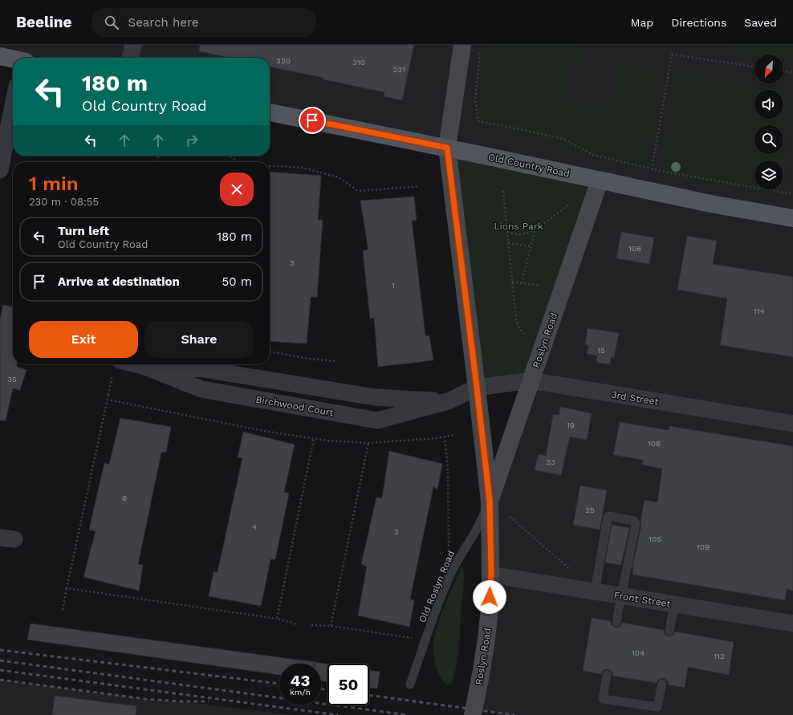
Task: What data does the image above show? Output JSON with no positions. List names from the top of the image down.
{
  "streets": {
    "main road": ["Old Country Road", "Roslyn Road"],
    "street": ["3rd Street", "Birchwood Court", "Front Street"],
    "lane": ["Old Roslyn Road"]
  },
  "crossings": [
    ["Old Country Road", "Roslyn Road"],
    ["Roslyn Road", "3rd Street"],
    ["Roslyn Road", "Birchwood Court"],
    ["Roslyn Road", "Old Roslyn Road"],
    ["Roslyn Road", "Front Street"],
    ["3rd Street", "Birchwood Court"]
  ],
  "parks": ["Lions Park"],
  "house_numbers": [
    "320",
    "310",
    "231",
    "106",
    "3",
    "1",
    "114",
    "15",
    "35",
    "19",
    "106",
    "23",
    "6",
    "25",
    "4",
    "2",
    "105",
    "109",
    "104",
    "112"
  ],
  "north": "bottom left",
  "page": {
    "header": "Beeline",
    "search": "Search here",
    "nav": ["Map", "Directions", "Saved"],
    "turn": ["180 m", "Old Country Road"],
    "heading": ["1 min", "230 m · 08:55"],
    "list": [
      {
        "name": "Turn left",
        "note": "Old Country Road",
        "value": "180 m"
      },
      {
        "name": "Arrive at destination",
        "value": "50 m"
      }
    ],
    "buttons": ["Exit", "Share"],
    "speed": "43 km/h",
    "limit": "50"
  }
}
